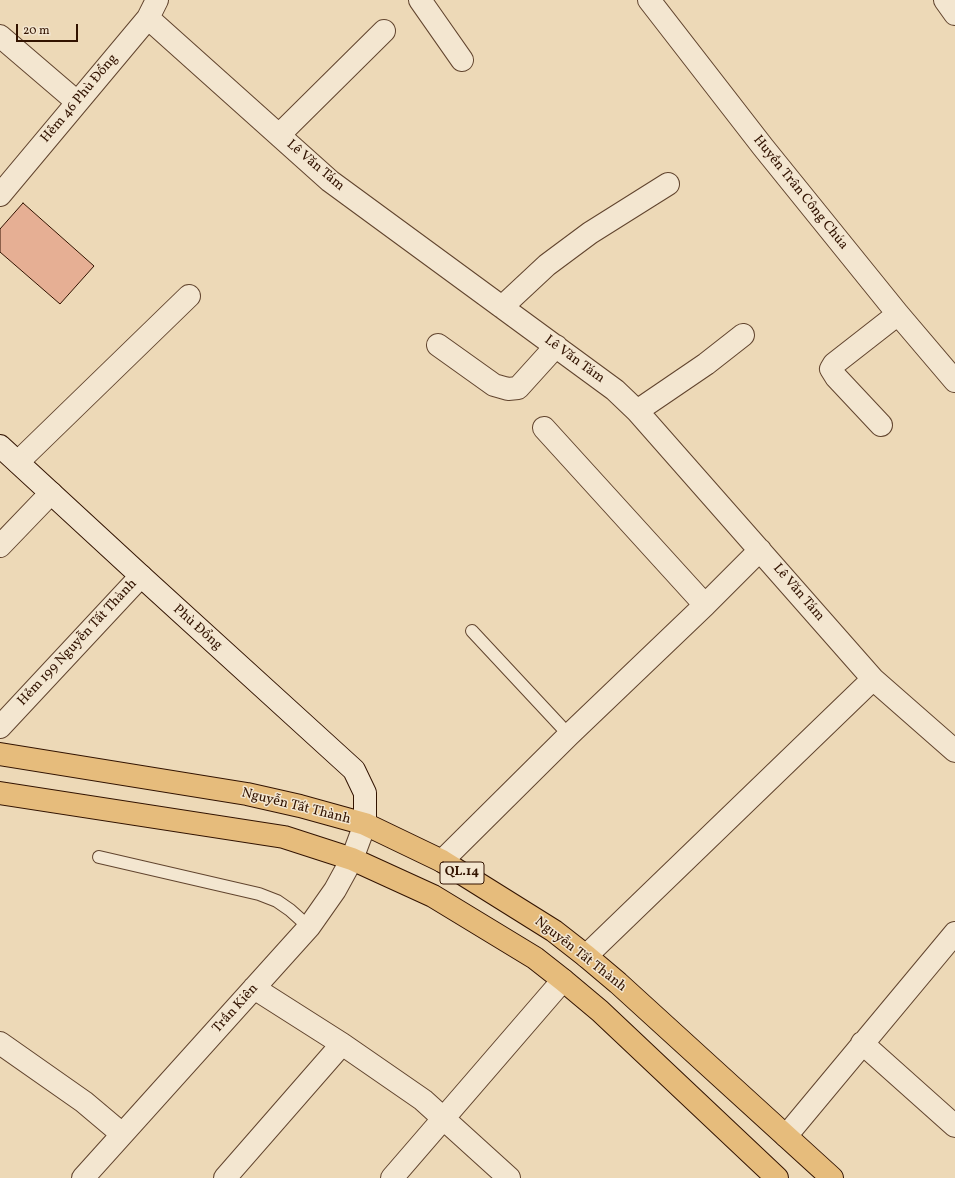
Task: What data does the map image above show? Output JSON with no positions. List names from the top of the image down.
{
  "streets": {
    "main road": ["Nguyễn Tất Thành", "QL.14"],
    "street": [
      "Hẻm 46 Phù Đổng",
      "Lê Văn Tám",
      "Huyền Trân Công Chúa",
      "Phù Đổng",
      "Hẻm 199 Nguyễn Tất Thành",
      "Trần Kiên"
    ]
  },
  "crossings": [
    ["Hẻm 46 Phù Đổng", "Lê Văn Tám"],
    ["Phù Đổng", "Hẻm 199 Nguyễn Tất Thành"],
    ["Phù Đổng", "Nguyễn Tất Thành"],
    ["Phù Đổng", "Trần Kiên"],
    ["Nguyễn Tất Thành", "Trần Kiên"],
    ["QL.14", "Trần Kiên"]
  ],
  "scale_bar": "20 m"
}
